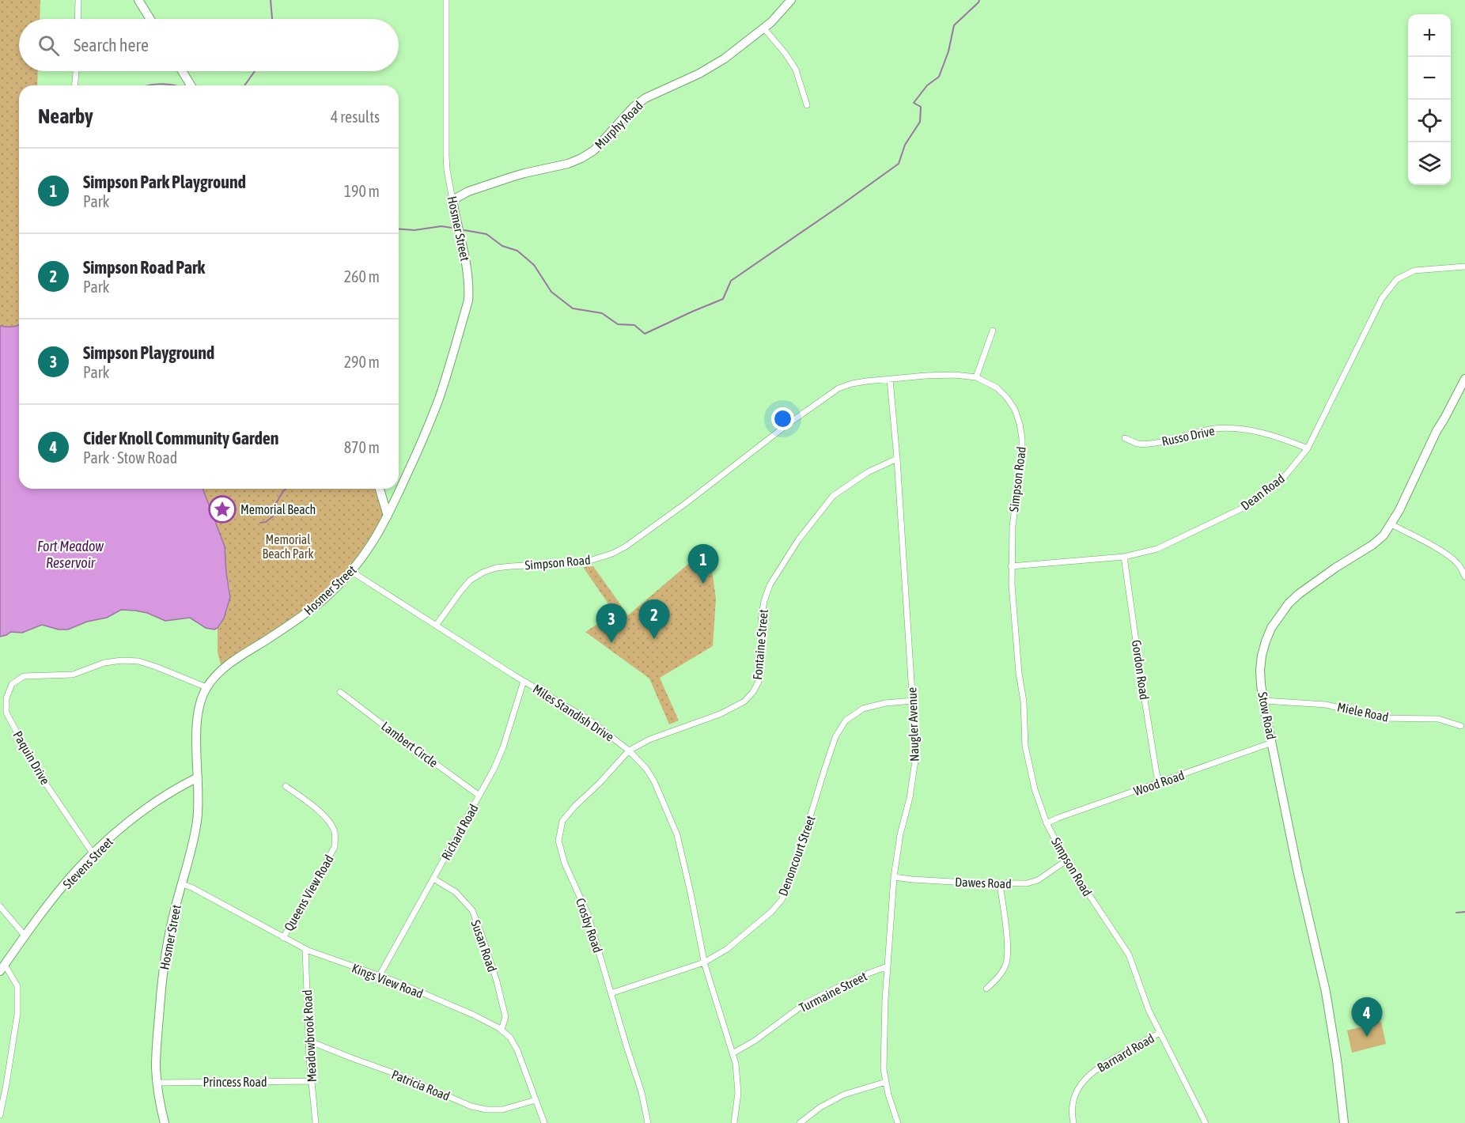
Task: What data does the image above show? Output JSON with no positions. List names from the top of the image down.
{
  "streets": {
    "street": [
      "Murphy Road",
      "Hosmer Street",
      "Russo Drive",
      "Simpson Road",
      "Dean Road",
      "Fontaine Street",
      "Gordon Road",
      "Miele Road",
      "Miles Standish Drive",
      "Stow Road",
      "Naugler Avenue",
      "Lambert Circle",
      "Paquin Drive",
      "Wood Road",
      "Richard Road",
      "Denoncourt Street",
      "Stevens Street",
      "Dawes Road",
      "Queens View Road",
      "Crosby Road",
      "Susan Road",
      "Kings View Road",
      "Turmaine Street",
      "Meadowbrook Road",
      "Barnard Road",
      "Princess Road",
      "Patricia Road"
    ]
  },
  "crossings": [
    ["Murphy Road", "Hosmer Street"],
    ["Hosmer Street", "Miles Standish Drive"],
    ["Hosmer Street", "Paquin Drive"],
    ["Hosmer Street", "Stevens Street"],
    ["Hosmer Street", "Kings View Road"],
    ["Hosmer Street", "Princess Road"],
    ["Russo Drive", "Dean Road"],
    ["Simpson Road", "Dean Road"],
    ["Simpson Road", "Miles Standish Drive"],
    ["Simpson Road", "Naugler Avenue"],
    ["Simpson Road", "Wood Road"],
    ["Simpson Road", "Dawes Road"],
    ["Simpson Road", "Barnard Road"],
    ["Dean Road", "Gordon Road"],
    ["Fontaine Street", "Miles Standish Drive"],
    ["Fontaine Street", "Naugler Avenue"],
    ["Fontaine Street", "Crosby Road"],
    ["Gordon Road", "Wood Road"],
    ["Miele Road", "Stow Road"],
    ["Miles Standish Drive", "Richard Road"],
    ["Miles Standish Drive", "Denoncourt Street"],
    ["Miles Standish Drive", "Crosby Road"],
    ["Miles Standish Drive", "Turmaine Street"],
    ["Stow Road", "Wood Road"],
    ["Naugler Avenue", "Denoncourt Street"],
    ["Naugler Avenue", "Dawes Road"],
    ["Naugler Avenue", "Turmaine Street"],
    ["Lambert Circle", "Richard Road"],
    ["Paquin Drive", "Stevens Street"],
    ["Richard Road", "Susan Road"],
    ["Richard Road", "Kings View Road"],
    ["Denoncourt Street", "Crosby Road"],
    ["Queens View Road", "Kings View Road"],
    ["Susan Road", "Kings View Road"],
    ["Kings View Road", "Meadowbrook Road"],
    ["Kings View Road", "Patricia Road"],
    ["Meadowbrook Road", "Princess Road"],
    ["Meadowbrook Road", "Patricia Road"]
  ],
  "water": ["Fort Meadow Reservoir"],
  "parks": ["Memorial Beach Park"],
  "places": {
    "place": ["Memorial Beach"]
  },
  "page": {
    "map_buttons": ["+", "−"],
    "search": "Search here",
    "heading": ["Nearby", "4 results"],
    "list": [
      {
        "mark": "1",
        "name": "Simpson Park Playground",
        "note": "Park",
        "value": "190 m"
      },
      {
        "mark": "2",
        "name": "Simpson Road Park",
        "note": "Park",
        "value": "260 m"
      },
      {
        "mark": "3",
        "name": "Simpson Playground",
        "note": "Park",
        "value": "290 m"
      },
      {
        "mark": "4",
        "name": "Cider Knoll Community Garden",
        "note": "Park · Stow Road",
        "value": "870 m"
      }
    ],
    "pins": [
      "1",
      "2",
      "3",
      "4"
    ]
  }
}
